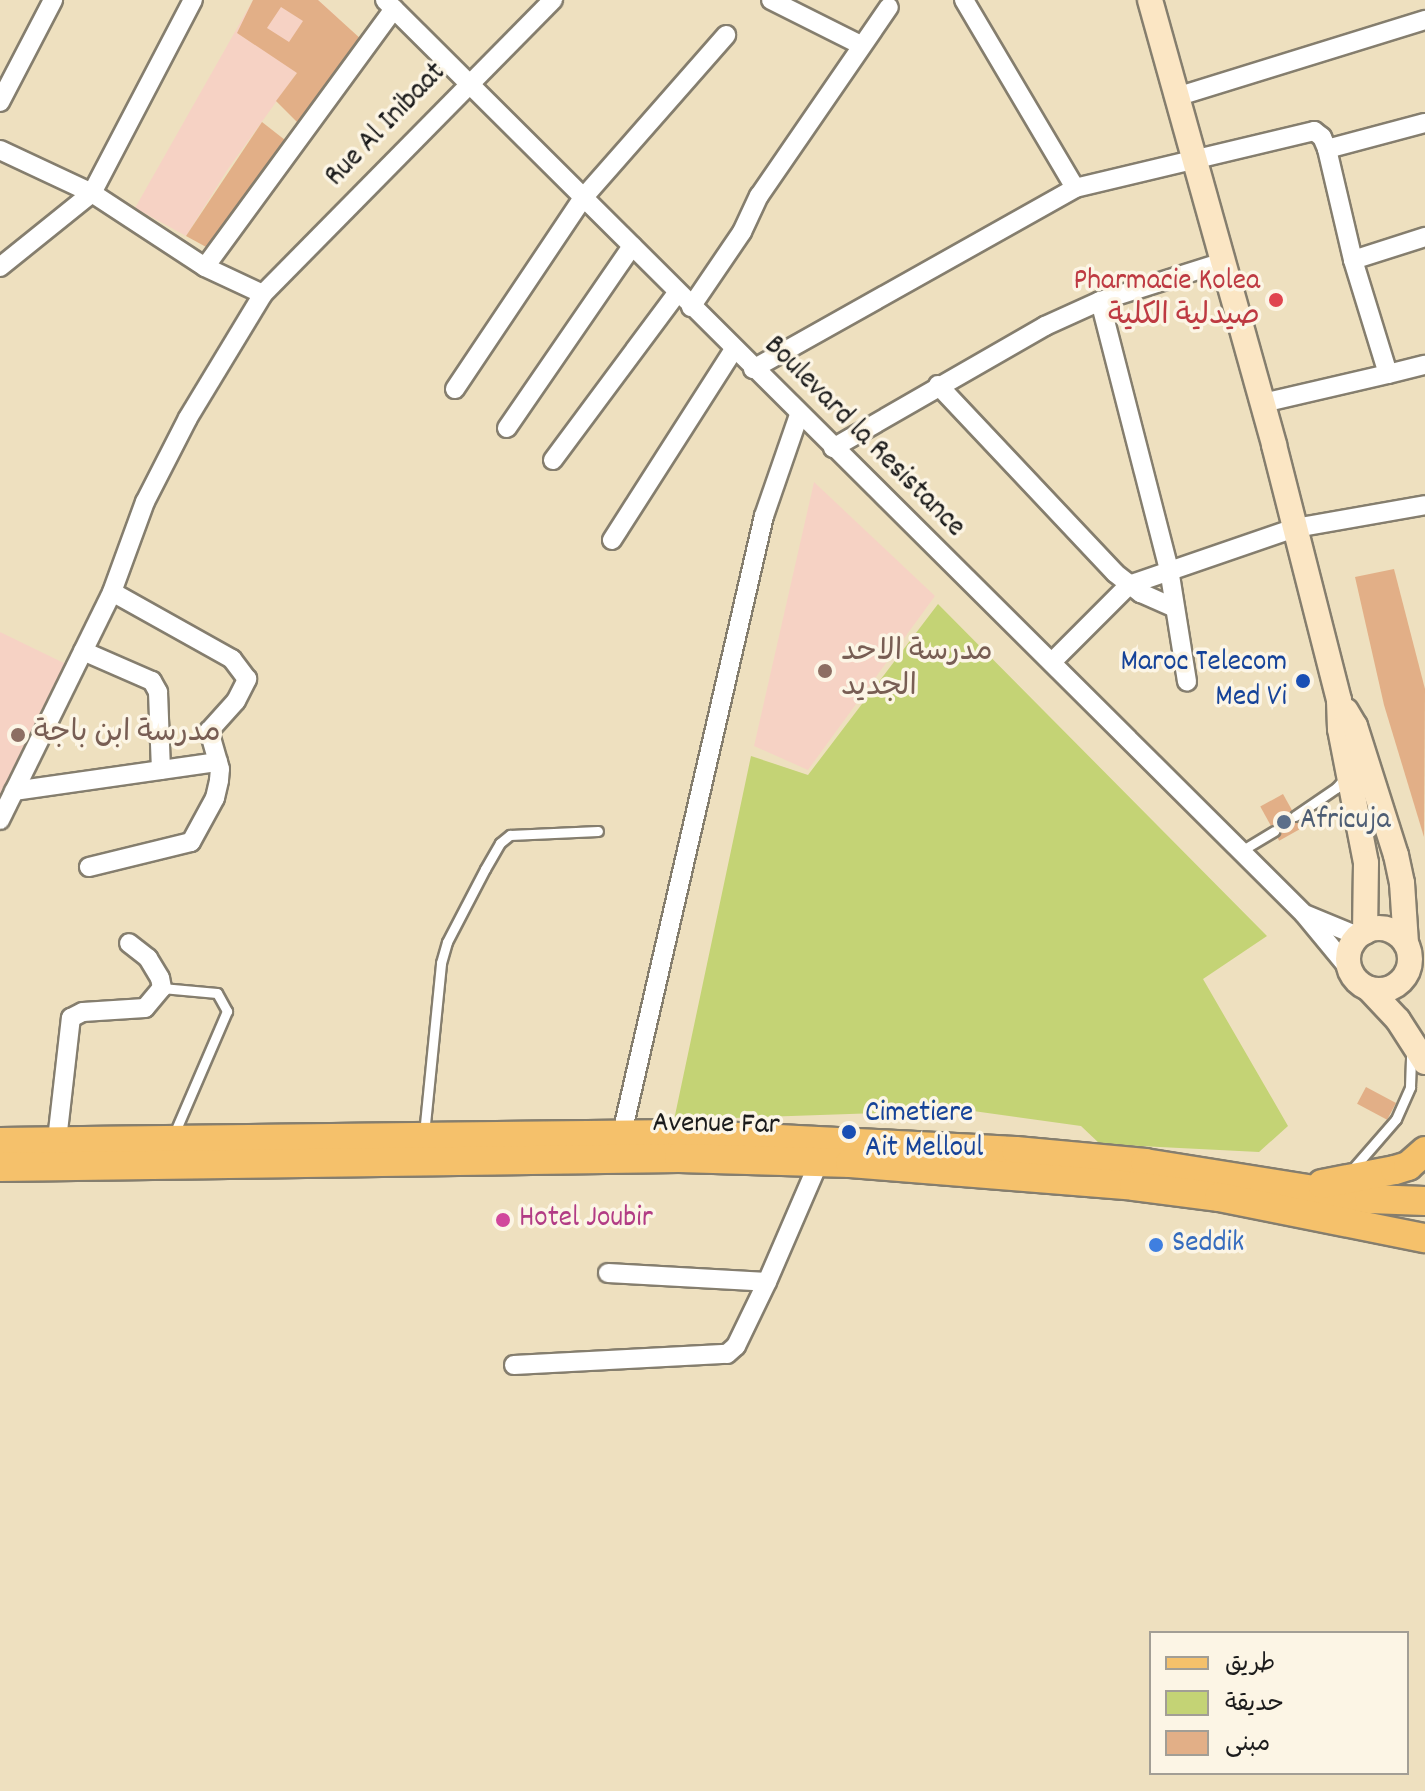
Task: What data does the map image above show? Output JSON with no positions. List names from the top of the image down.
{
  "streets": {
    "main road": ["Avenue Far"],
    "street": ["Rue Al Inibaat", "Boulevard la Resistance"]
  },
  "crossings": [
    ["Rue Al Inibaat", "Boulevard la Resistance"]
  ],
  "places": [
    "Pharmacie Kolea صيدلية الكلية",
    "مدرسة الاحد الجديد",
    "Maroc Telecom Med Vi",
    "مدرسة ابن باجة",
    "Africuja",
    "Cimetiere Ait Melloul",
    "Hotel Joubir",
    "Seddik"
  ],
  "legend": ["طريق", "حديقة", "مبنى"]
}
